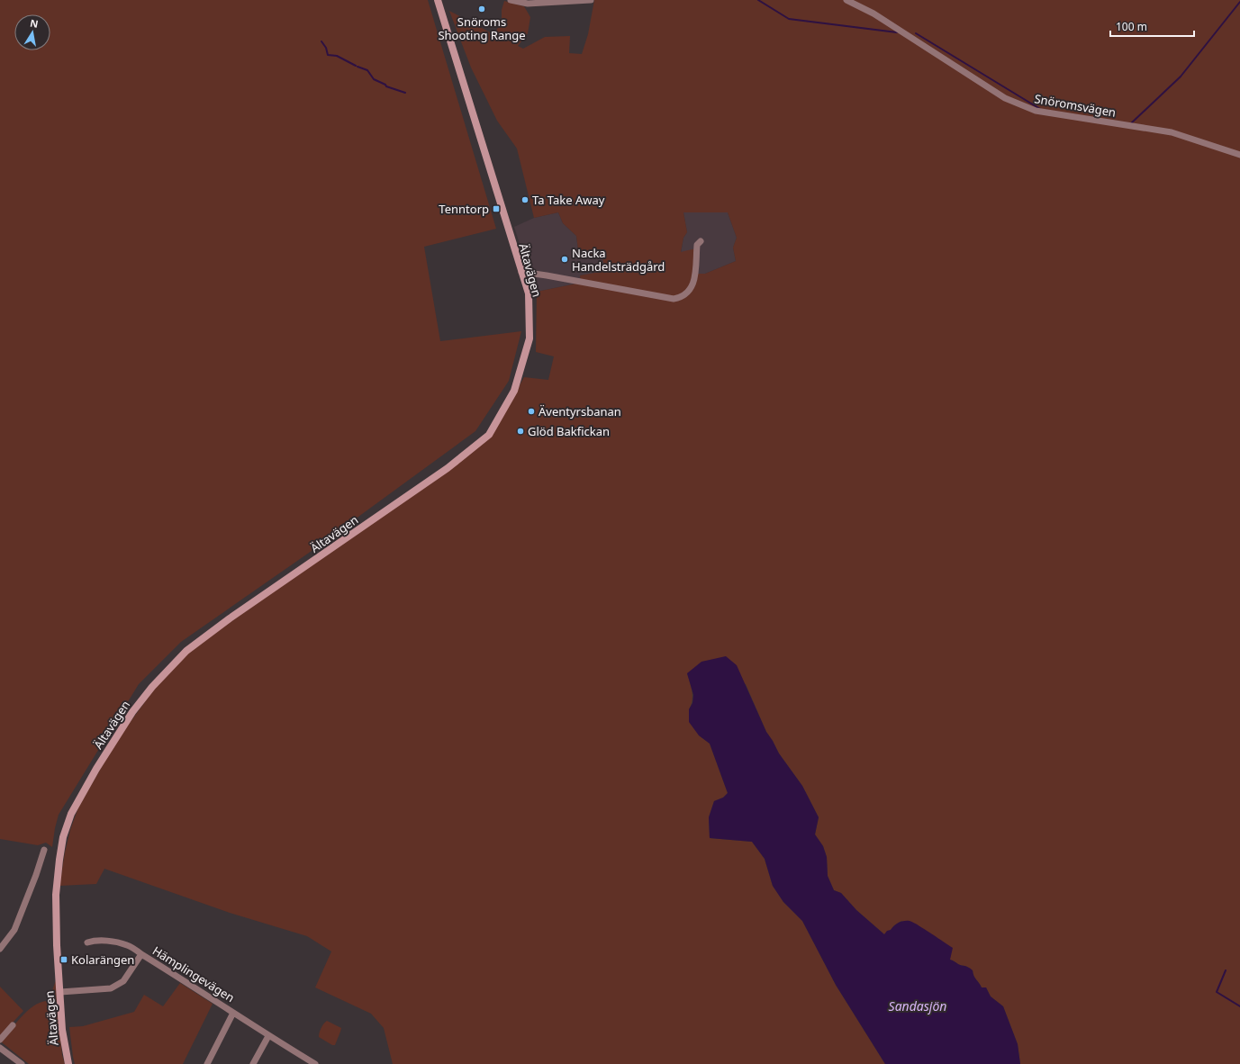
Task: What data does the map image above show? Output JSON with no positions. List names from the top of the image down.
{
  "streets": {
    "main road": ["Ältavägen"],
    "street": ["Snöromsvägen", "Hämplingevägen"]
  },
  "crossings": [
    ["Ältavägen", "Hämplingevägen"]
  ],
  "water": ["Sandasjön"],
  "places": {
    "other": [
      "Snöroms Shooting Range",
      "Ta Take Away",
      "Nacka Handelsträdgård",
      "Äventyrsbanan",
      "Glöd Bakfickan"
    ],
    "transit": ["Tenntorp", "Kolarängen"]
  },
  "scale_bar": "100 m",
  "north": "top"
}
